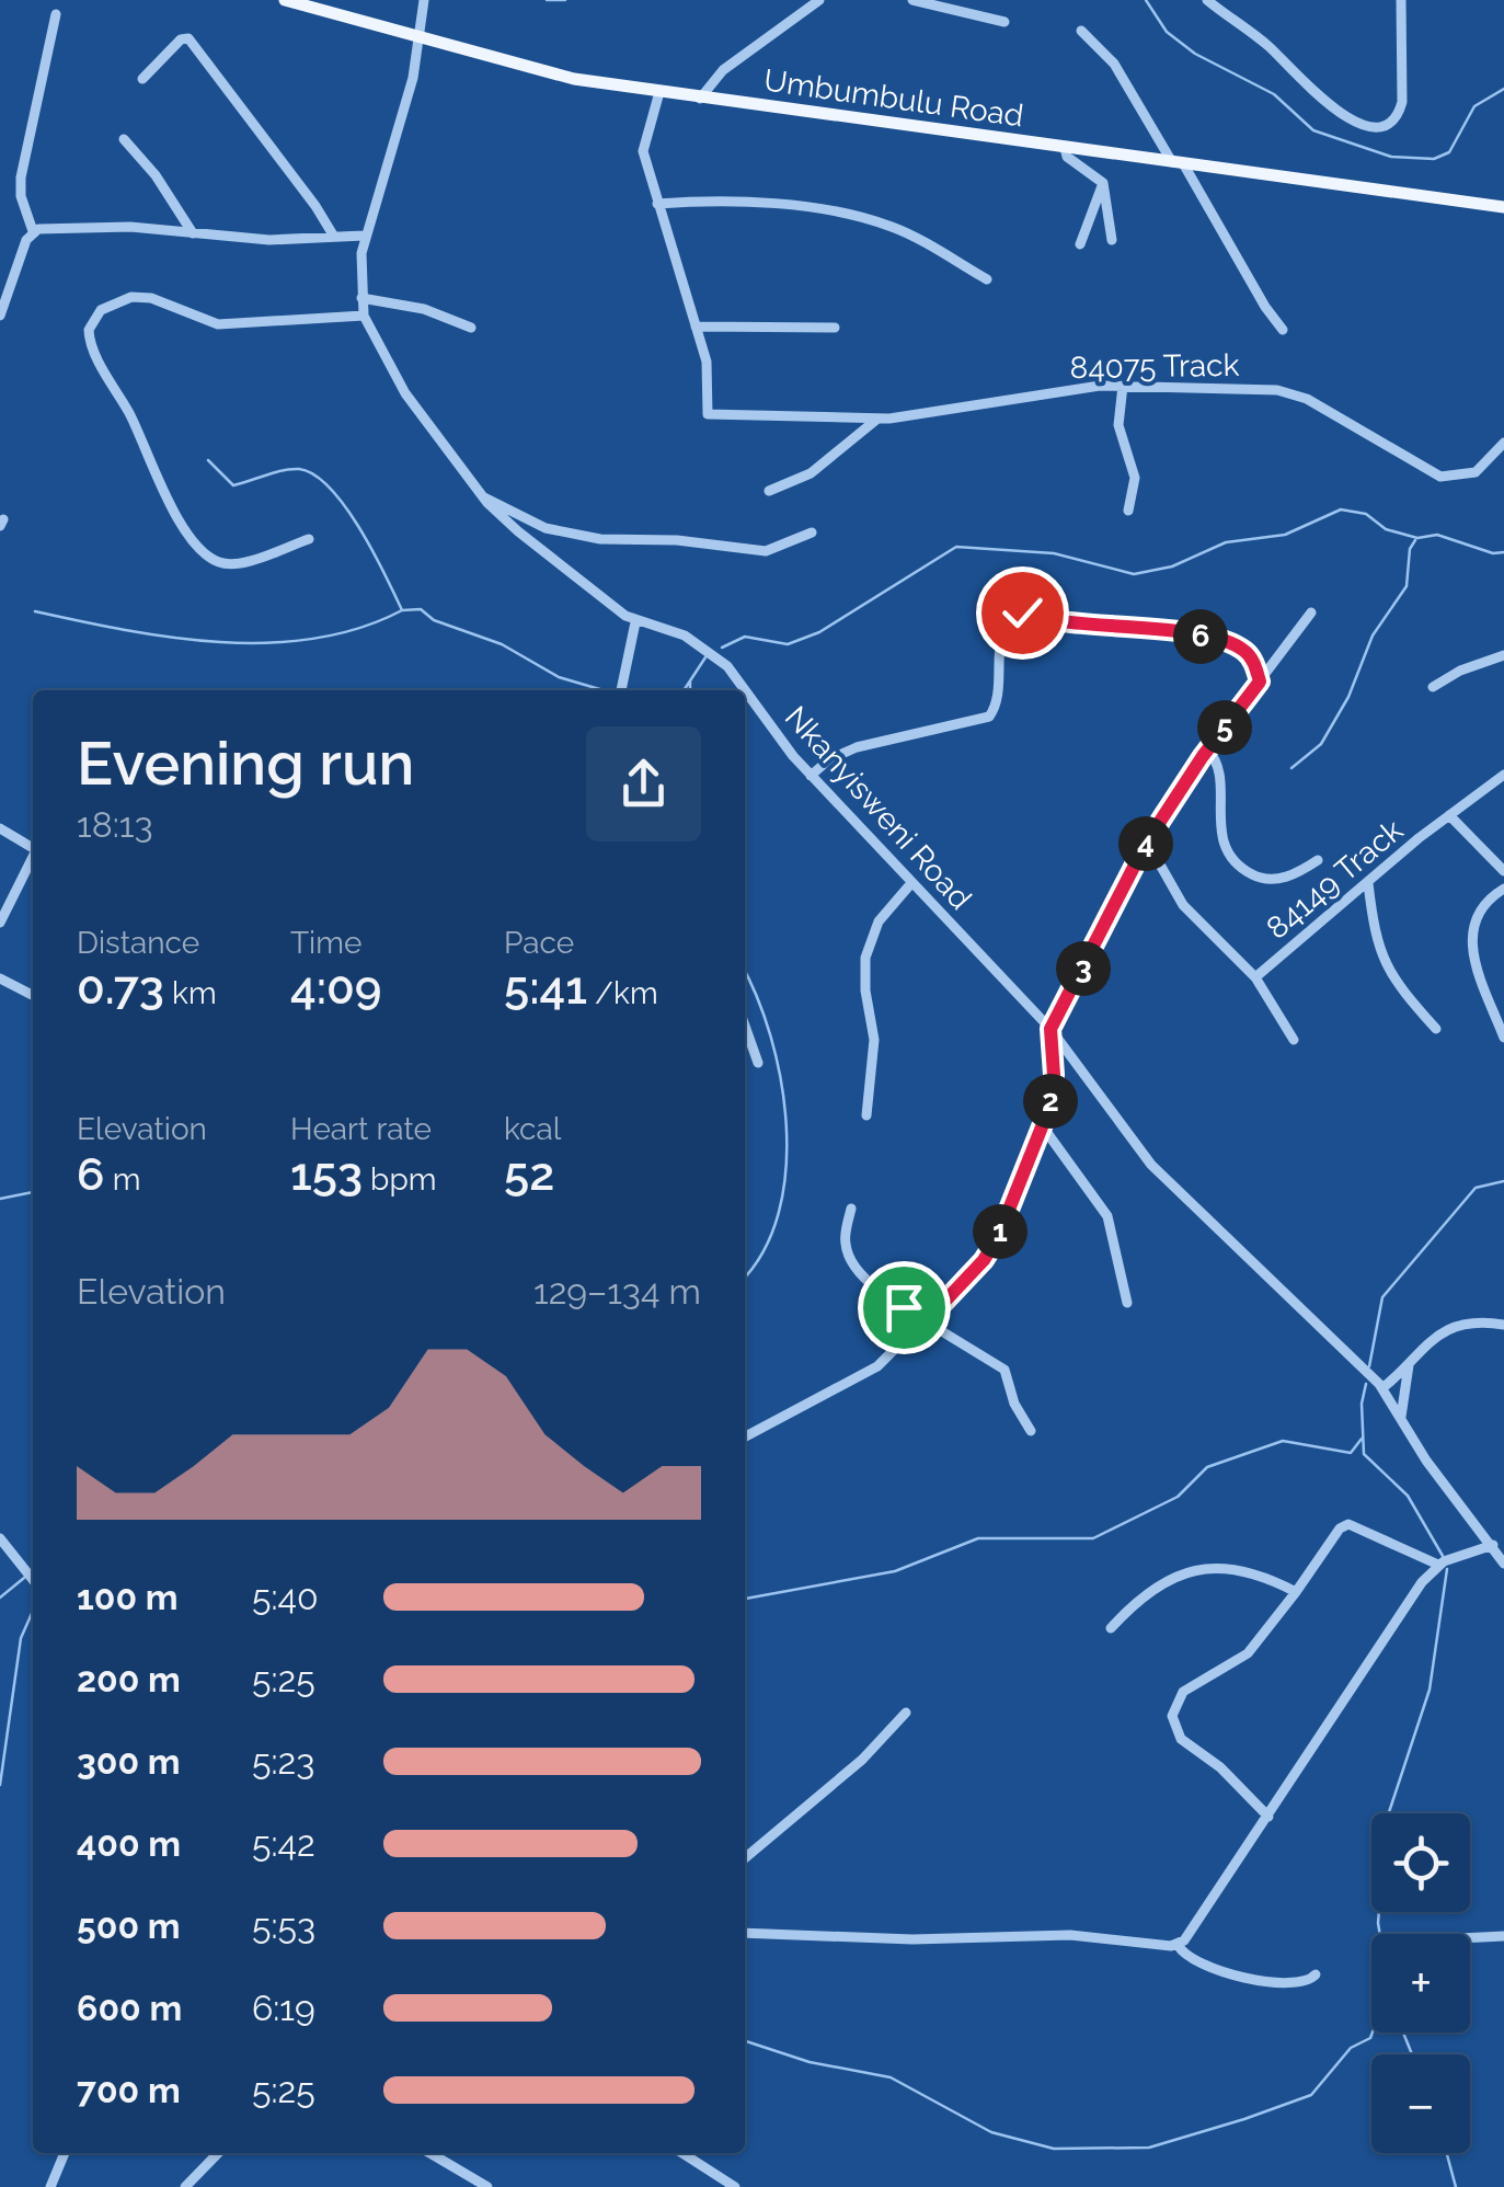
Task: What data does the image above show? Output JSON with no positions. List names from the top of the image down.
{
  "streets": {
    "main road": ["Umbumbulu Road"],
    "street": ["84075 Track", "Nkanyisweni Road", "84149 Track"]
  },
  "crossings": [
    ["Umbumbulu Road", "Nkanyisweni Road"]
  ],
  "page": {
    "pins": [
      "6",
      "5",
      "4",
      "3",
      "2",
      "1"
    ],
    "heading": ["Evening run", "18:13"],
    "stats": [
      ["Distance", "0.73 km"],
      ["Time", "4:09"],
      ["Pace", "5:41 /km"],
      ["Elevation", "6 m"],
      ["Heart rate", "153 bpm"],
      ["kcal", "52"]
    ],
    "chart": ["Elevation", "129–134 m"],
    "list": [
      {
        "name": "100 m",
        "note": "5:40"
      },
      {
        "name": "200 m",
        "note": "5:25"
      },
      {
        "name": "300 m",
        "note": "5:23"
      },
      {
        "name": "400 m",
        "note": "5:42"
      },
      {
        "name": "500 m",
        "note": "5:53"
      },
      {
        "name": "600 m",
        "note": "6:19"
      },
      {
        "name": "700 m",
        "note": "5:25"
      }
    ],
    "map_buttons": ["+", "−"]
  }
}
